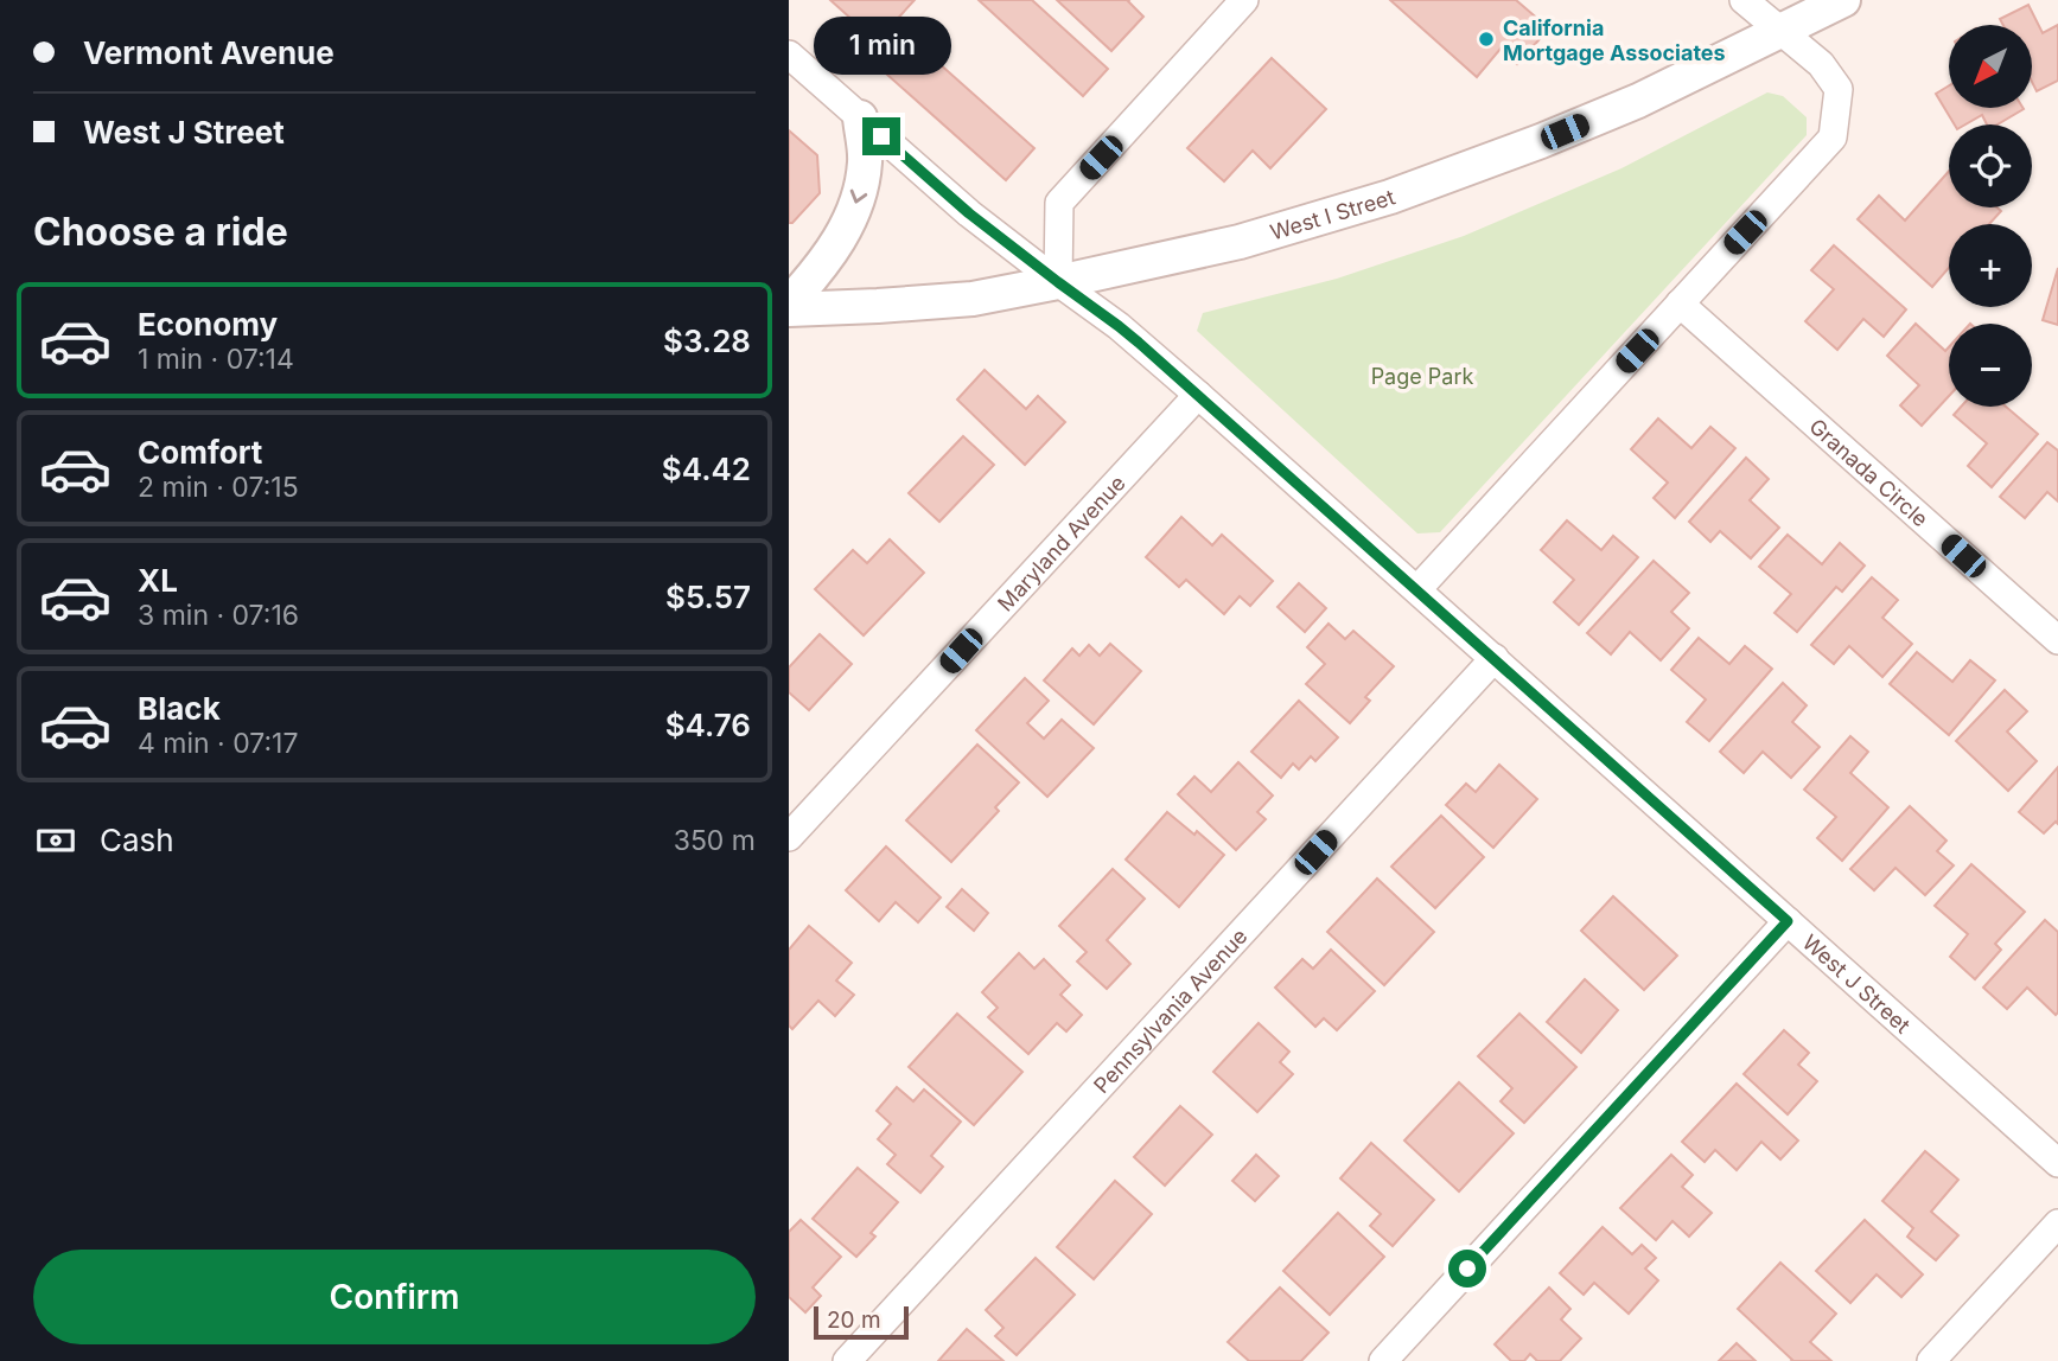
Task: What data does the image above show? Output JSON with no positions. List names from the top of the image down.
{
  "streets": {
    "street": [
      "West I Street",
      "Granada Circle",
      "Maryland Avenue",
      "West J Street",
      "Pennsylvania Avenue"
    ]
  },
  "crossings": [
    ["West I Street", "West J Street"],
    ["Maryland Avenue", "West J Street"],
    ["West J Street", "Pennsylvania Avenue"]
  ],
  "parks": ["Page Park"],
  "places": ["California Mortgage Associates"],
  "scale_bar": "20 m",
  "north": "bottom left",
  "page": {
    "banner": ["Vermont Avenue", "West J Street"],
    "bubble": "1 min",
    "map_buttons": ["+", "−"],
    "heading": "Choose a ride",
    "list": [
      {
        "name": "Economy",
        "note": "1 min · 07:14",
        "value": "$3.28"
      },
      {
        "name": "Comfort",
        "note": "2 min · 07:15",
        "value": "$4.42"
      },
      {
        "name": "XL",
        "note": "3 min · 07:16",
        "value": "$5.57"
      },
      {
        "name": "Black",
        "note": "4 min · 07:17",
        "value": "$4.76"
      }
    ],
    "pay": ["Cash", "350 m"],
    "buttons": "Confirm",
    "scale": "20 m"
  }
}
